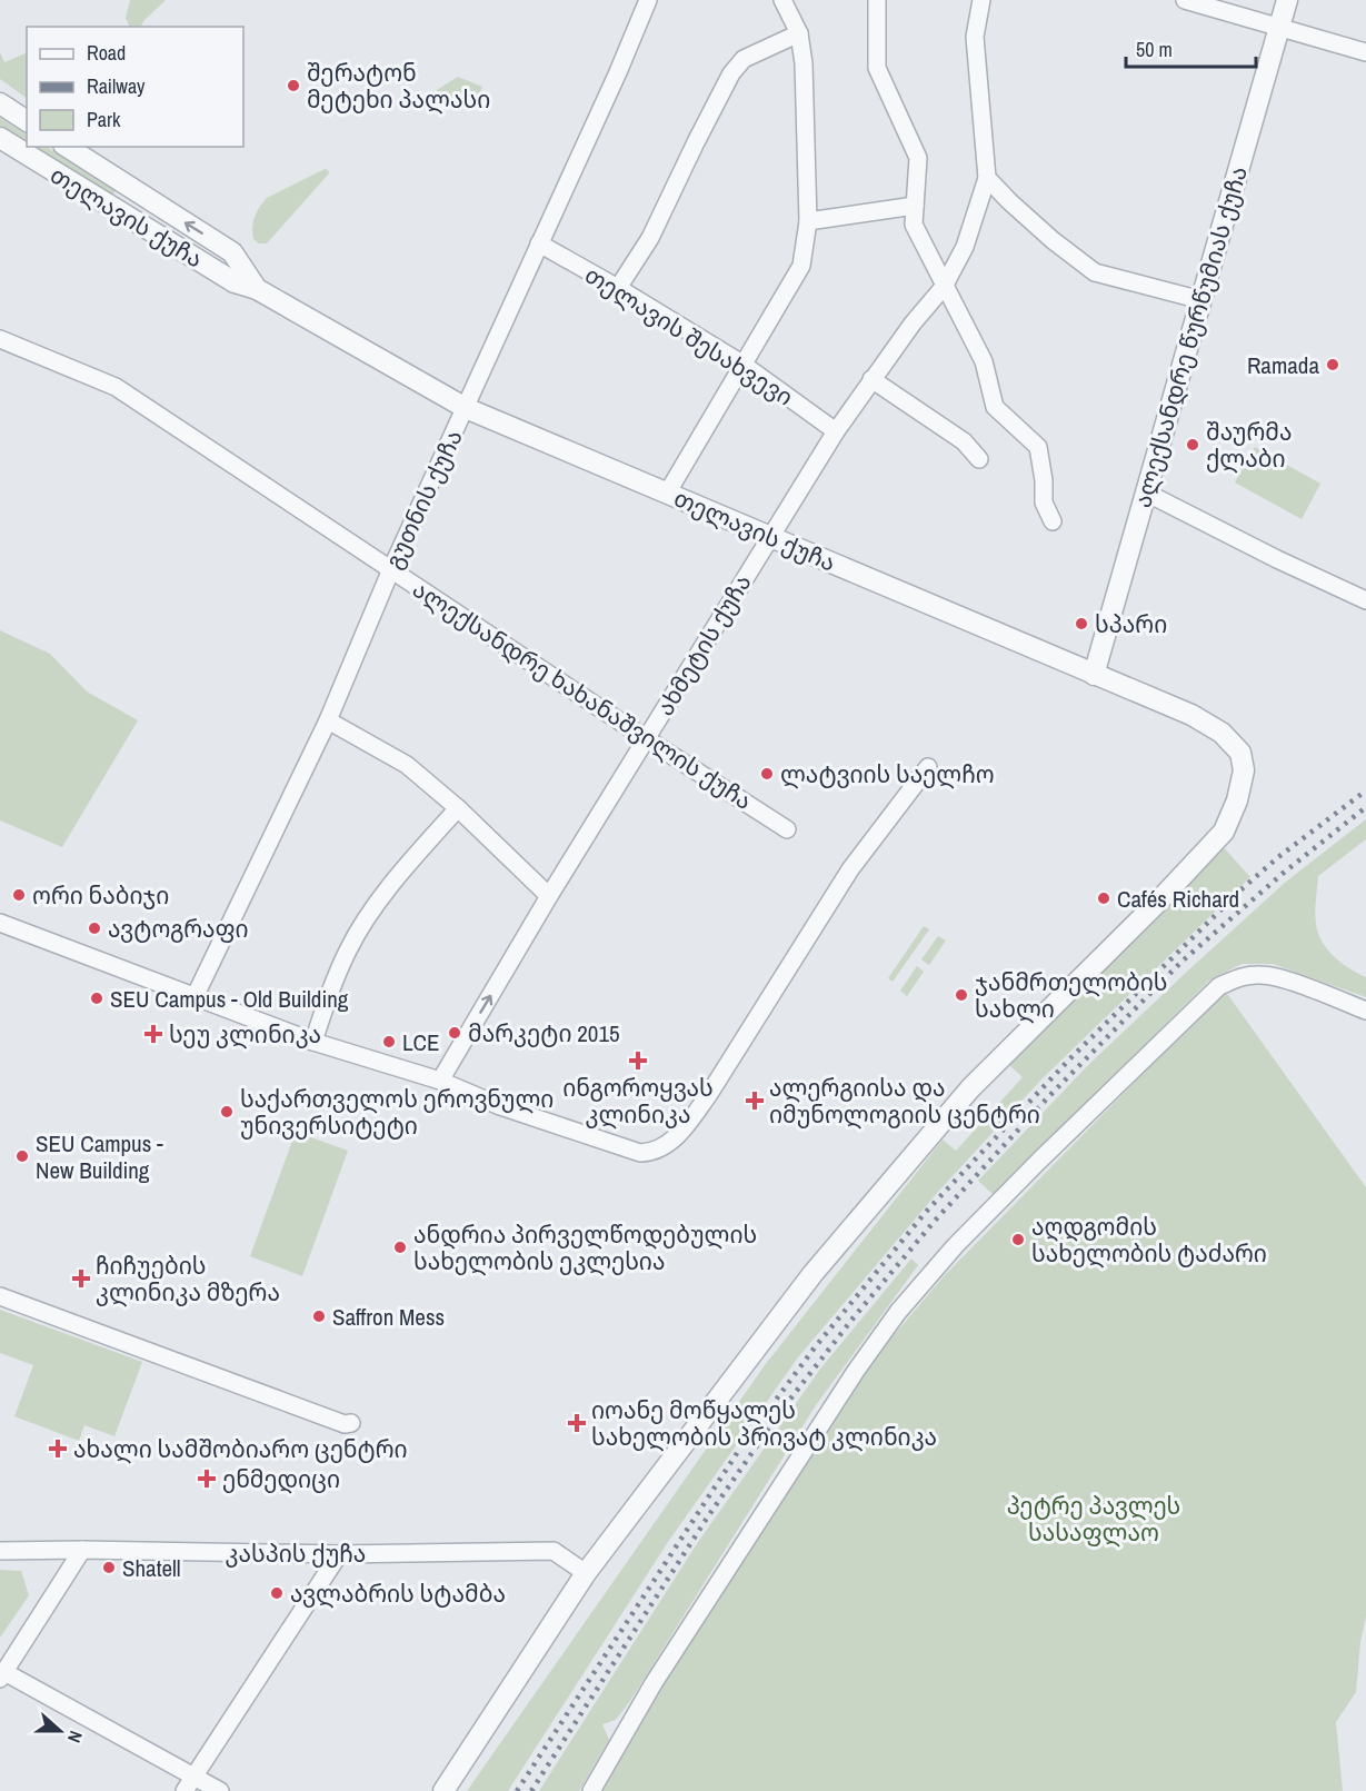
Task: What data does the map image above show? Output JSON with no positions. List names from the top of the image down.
{
  "streets": {
    "street": [
      "თელავის ქუჩა",
      "თელავის შესახვევი",
      "ალექსანდრე წურწუმიას ქუჩა",
      "გუთნის ქუჩა",
      "ახმეტის ქუჩა",
      "ალექსანდრე ხახანაშვილის ქუჩა",
      "კასპის ქუჩა"
    ]
  },
  "crossings": [
    ["თელავის ქუჩა", "ალექსანდრე წურწუმიას ქუჩა"],
    ["თელავის ქუჩა", "გუთნის ქუჩა"],
    ["თელავის ქუჩა", "ახმეტის ქუჩა"],
    ["თელავის ქუჩა", "კასპის ქუჩა"],
    ["თელავის შესახვევი", "გუთნის ქუჩა"],
    ["თელავის შესახვევი", "ახმეტის ქუჩა"],
    ["გუთნის ქუჩა", "ალექსანდრე ხახანაშვილის ქუჩა"],
    ["ახმეტის ქუჩა", "ალექსანდრე ხახანაშვილის ქუჩა"]
  ],
  "parks": ["პეტრე პავლეს სასაფლაო"],
  "places": {
    "other": [
      "შერატონ მეტეხი პალასი",
      "Ramada",
      "შაურმა ქლაბი",
      "სპარი",
      "ლატვიის საელჩო",
      "ორი ნაბიჯი",
      "Cafés Richard",
      "ავტოგრაფი",
      "ჯანმრთელობის სახლი",
      "SEU Campus - Old Building",
      "მარკეტი 2015",
      "LCE",
      "საქართველოს ეროვნული უნივერსიტეტი",
      "SEU Campus - New Building",
      "აღდგომის სახელობის ტაძარი",
      "ანდრია პირველწოდებულის სახელობის ეკლესია",
      "Saffron Mess",
      "Shatell",
      "ავლაბრის სტამბა"
    ],
    "health": [
      "სეუ კლინიკა",
      "ინგოროყვას კლინიკა",
      "ალერგიისა და იმუნოლოგიის ცენტრი",
      "ჩიჩუების კლინიკა მზერა",
      "იოანე მოწყალეს სახელობის პრივატ კლინიკა",
      "ახალი სამშობიარო ცენტრი",
      "ენმედიცი"
    ]
  },
  "legend": ["Road", "Railway", "Park"],
  "scale_bar": "50 m",
  "north": "right"
}
